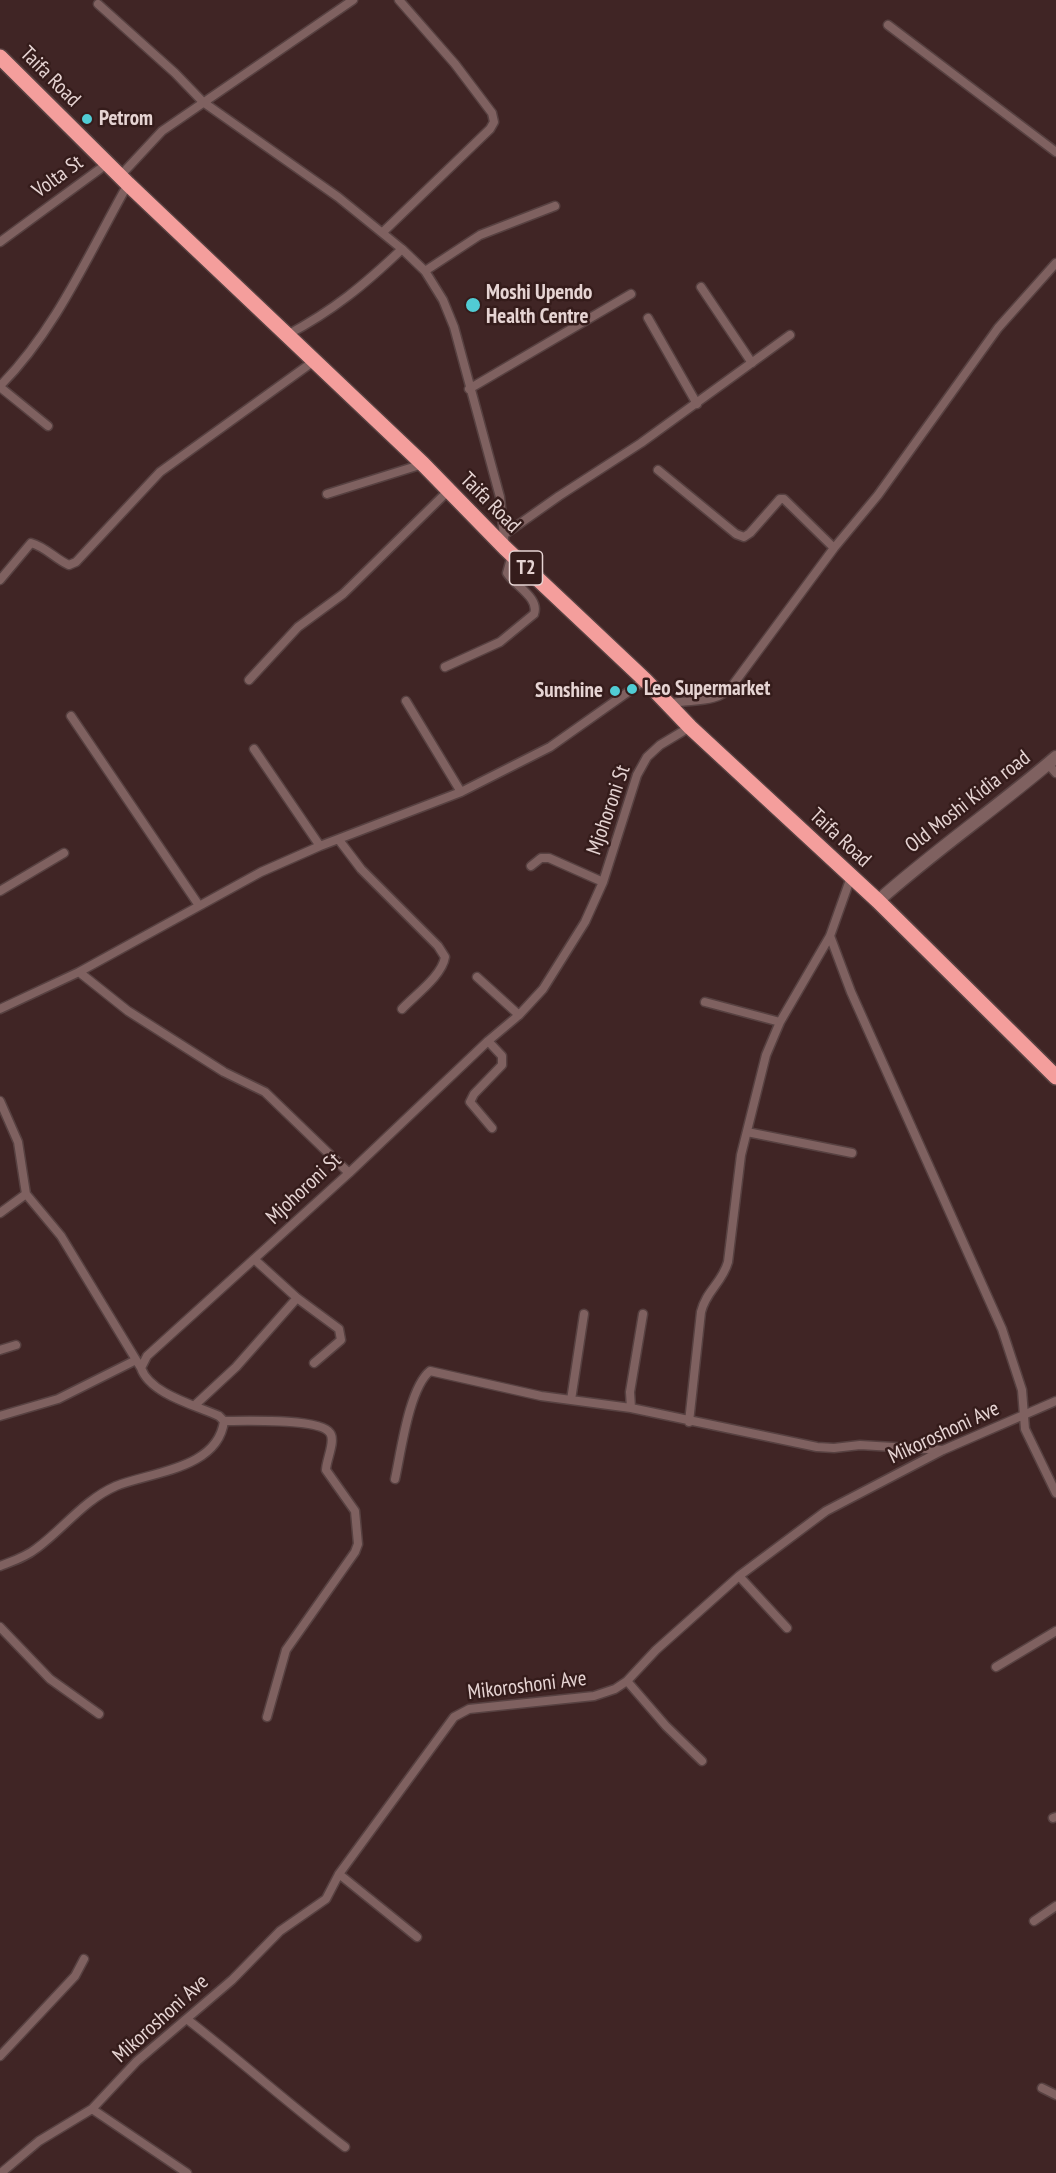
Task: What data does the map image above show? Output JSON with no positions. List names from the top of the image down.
{
  "streets": {
    "highway": ["Taifa Road", "T2"],
    "street": [
      "Volta St",
      "Old Moshi Kidia road",
      "Mjohoroni St",
      "Mikoroshoni Ave"
    ]
  },
  "crossings": [
    ["Taifa Road", "Volta St"],
    ["Taifa Road", "Old Moshi Kidia road"],
    ["Taifa Road", "Mjohoroni St"]
  ],
  "places": [
    "Petrom",
    "Moshi Upendo Health Centre",
    "Leo Supermarket",
    "Sunshine"
  ]
}
